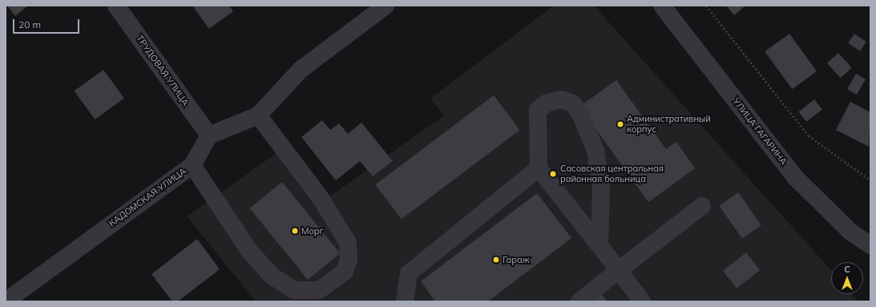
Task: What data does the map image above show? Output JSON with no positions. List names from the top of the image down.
{
  "streets": {
    "street": ["ТРУДОВАЯ УЛИЦА", "УЛИЦА ГАГАРИНА", "КАДОМСКАЯ УЛИЦА"]
  },
  "crossings": [
    ["ТРУДОВАЯ УЛИЦА", "КАДОМСКАЯ УЛИЦА"]
  ],
  "places": [
    "Административный корпус",
    "Сасовская центральная районная больница",
    "Морг",
    "Гараж"
  ],
  "scale_bar": "20 m",
  "north": "top"
}
